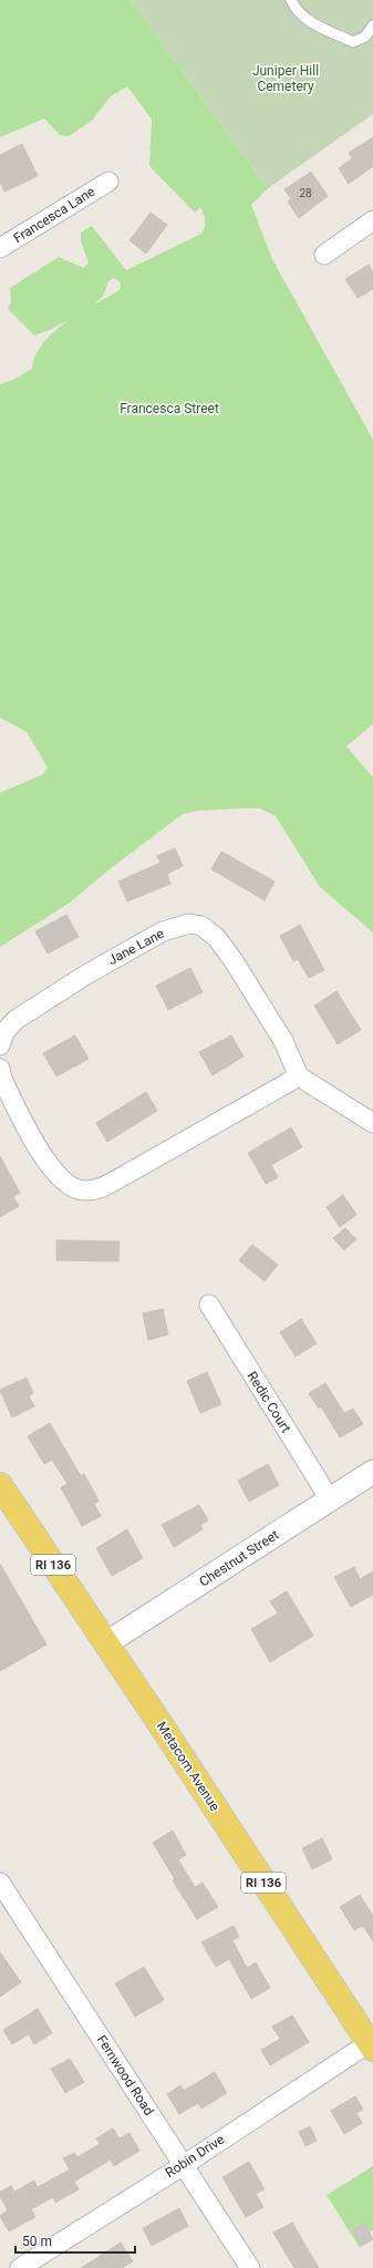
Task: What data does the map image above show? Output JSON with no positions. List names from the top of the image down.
{
  "streets": {
    "main road": ["RI 136", "Metacom Avenue"],
    "street": [
      "Francesca Lane",
      "Jane Lane",
      "Redic Court",
      "Chestnut Street",
      "Fernwood Road",
      "Robin Drive"
    ]
  },
  "crossings": [
    ["Redic Court", "Chestnut Street"],
    ["Chestnut Street", "Metacom Avenue"],
    ["Metacom Avenue", "Robin Drive"],
    ["Fernwood Road", "Robin Drive"]
  ],
  "parks": ["Juniper Hill Cemetery", "Francesca Street"],
  "house_numbers": ["28"],
  "scale_bar": "50 m"
}
